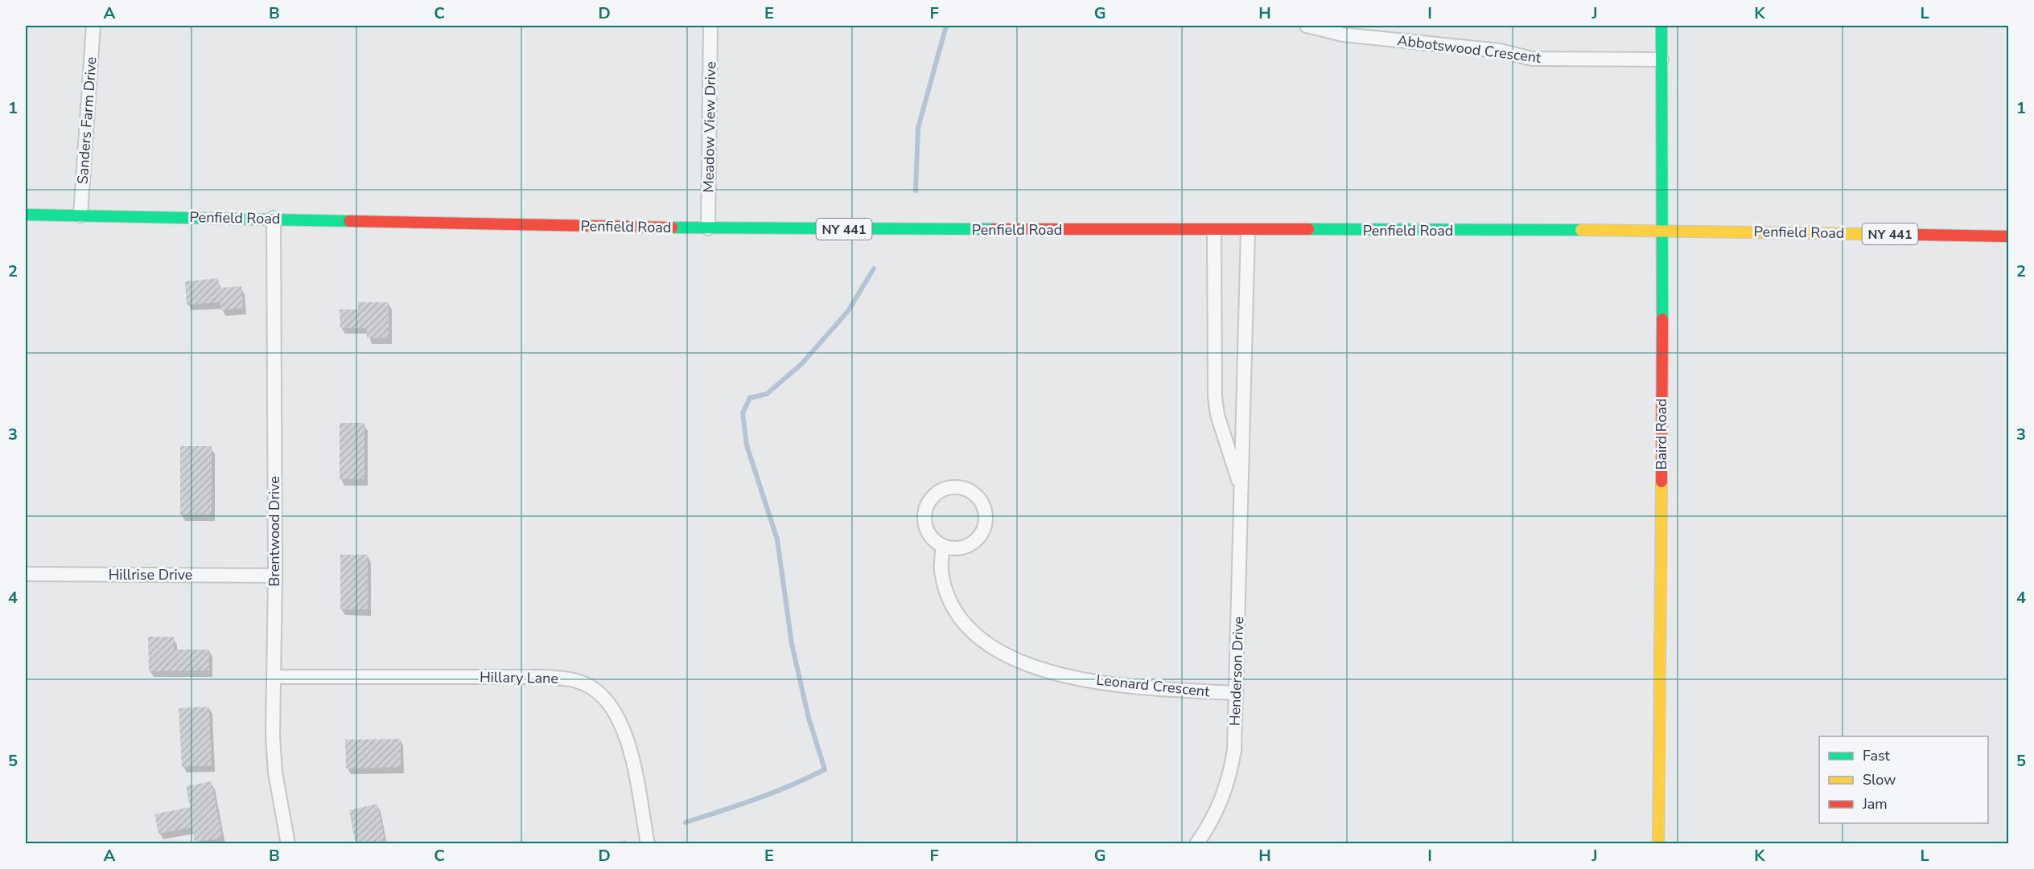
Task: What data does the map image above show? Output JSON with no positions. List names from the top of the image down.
{
  "streets": {
    "main road": ["Penfield Road", "NY 441", "Baird Road"],
    "street": [
      "Abbotswood Crescent",
      "Sanders Farm Drive",
      "Meadow View Drive",
      "Brentwood Drive",
      "Hillrise Drive",
      "Henderson Drive",
      "Hillary Lane",
      "Leonard Crescent"
    ]
  },
  "crossings": [
    ["Abbotswood Crescent", "Baird Road"],
    ["Sanders Farm Drive", "Penfield Road"],
    ["Meadow View Drive", "Penfield Road"],
    ["Penfield Road", "Baird Road"],
    ["Penfield Road", "Brentwood Drive"],
    ["Penfield Road", "Henderson Drive"],
    ["Brentwood Drive", "Hillrise Drive"],
    ["Brentwood Drive", "Hillary Lane"],
    ["Henderson Drive", "Leonard Crescent"]
  ],
  "legend": ["Fast", "Slow", "Jam"],
  "grid": {
    "columns": [
      "A",
      "B",
      "C",
      "D",
      "E",
      "F",
      "G",
      "H",
      "I",
      "J",
      "K",
      "L"
    ],
    "rows": [
      "1",
      "2",
      "3",
      "4",
      "5"
    ]
  }
}
